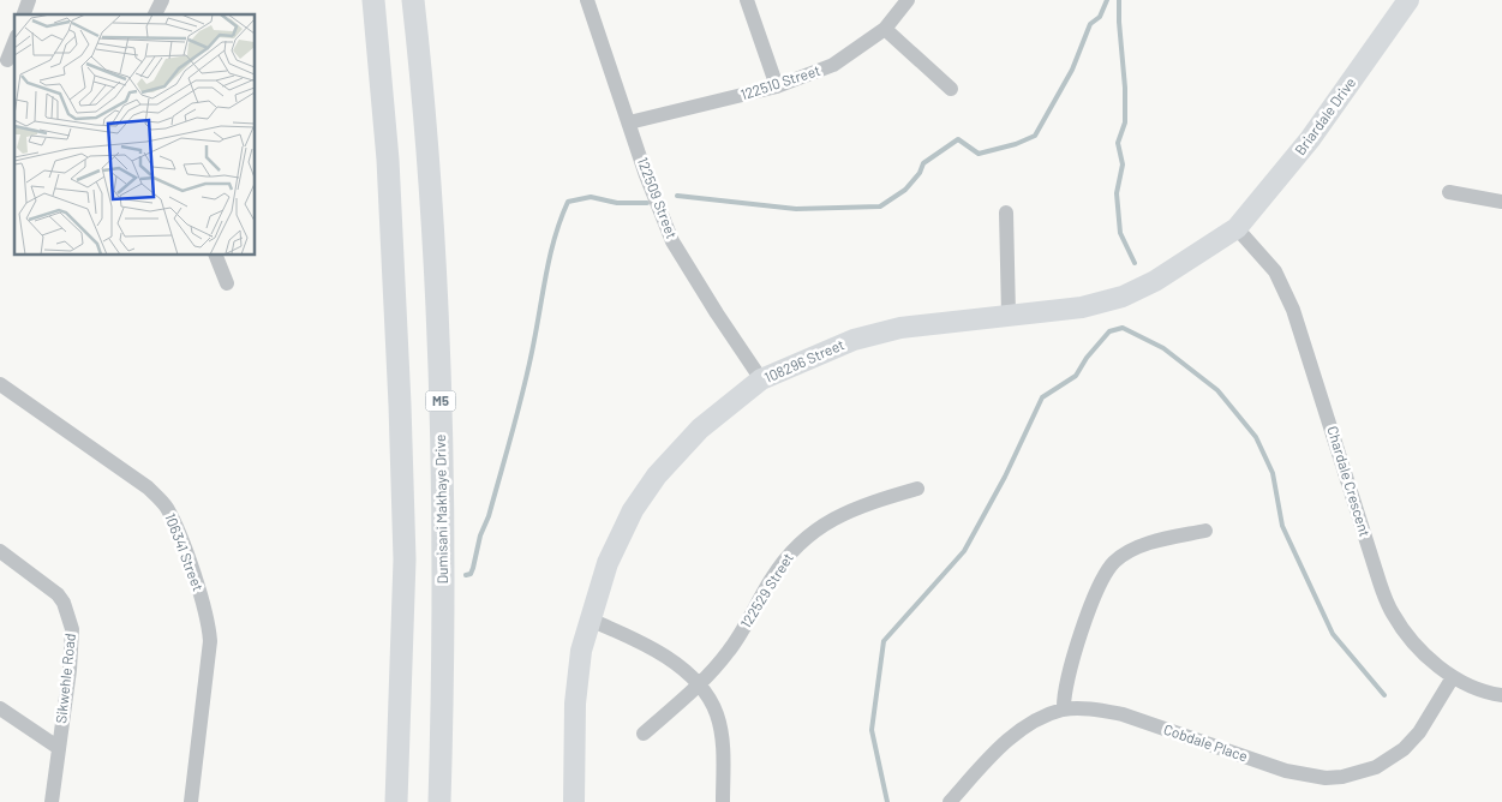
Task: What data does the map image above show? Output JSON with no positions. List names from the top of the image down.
{
  "streets": {
    "main road": ["M5", "Dumisani Makhaye Drive"],
    "street": [
      "122510 Street",
      "Briardale Drive",
      "122509 Street",
      "108296 Street",
      "Chardale Crescent",
      "106341 Street",
      "122529 Street",
      "Sikwehle Road",
      "Cobdale Place"
    ]
  },
  "crossings": [
    ["122510 Street", "122509 Street"],
    ["Briardale Drive", "108296 Street"],
    ["Briardale Drive", "Chardale Crescent"],
    ["122509 Street", "108296 Street"],
    ["108296 Street", "Chardale Crescent"],
    ["Chardale Crescent", "Cobdale Place"]
  ]
}
